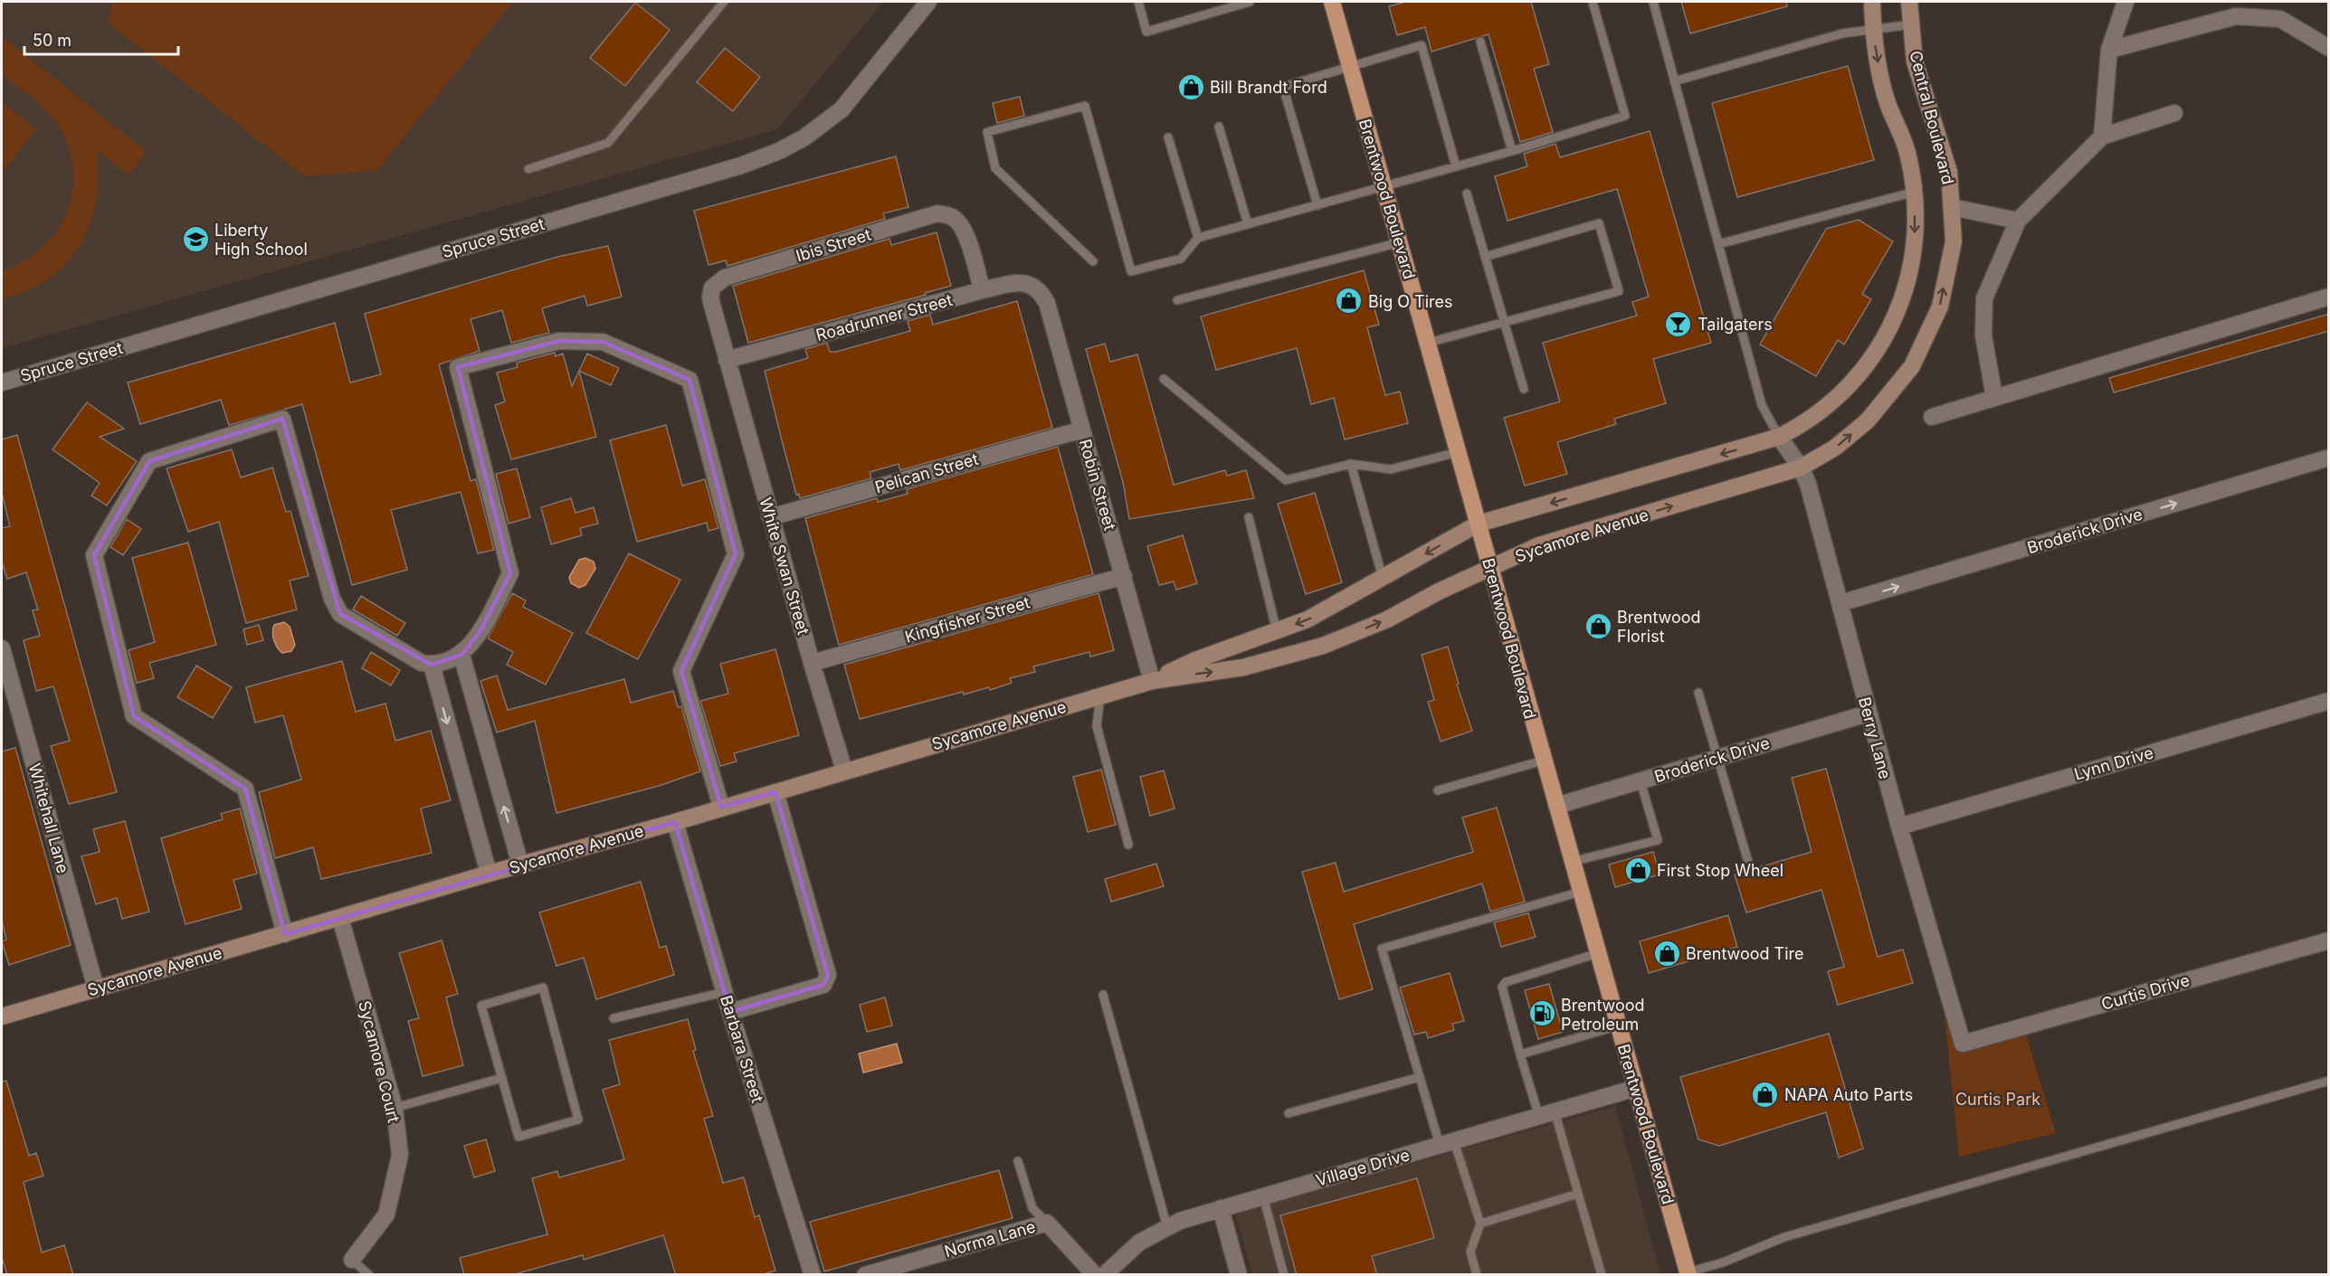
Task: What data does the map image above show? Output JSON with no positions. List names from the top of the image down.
{
  "streets": {
    "main road": ["Brentwood Boulevard"],
    "street": [
      "Central Boulevard",
      "Spruce Street",
      "Ibis Street",
      "Roadrunner Street",
      "Pelican Street",
      "Robin Street",
      "Broderick Drive",
      "Sycamore Avenue",
      "White Swan Street",
      "Kingfisher Street",
      "Berry Lane",
      "Lynn Drive",
      "Whitehall Lane",
      "Curtis Drive",
      "Barbara Street",
      "Sycamore Court",
      "Village Drive",
      "Norma Lane"
    ]
  },
  "crossings": [
    ["Central Boulevard", "Sycamore Avenue"],
    ["Central Boulevard", "Berry Lane"],
    ["Brentwood Boulevard", "Broderick Drive"],
    ["Brentwood Boulevard", "Sycamore Avenue"],
    ["Brentwood Boulevard", "Village Drive"],
    ["Ibis Street", "Roadrunner Street"],
    ["Ibis Street", "White Swan Street"],
    ["Roadrunner Street", "Robin Street"],
    ["Roadrunner Street", "White Swan Street"],
    ["Pelican Street", "Robin Street"],
    ["Pelican Street", "White Swan Street"],
    ["Robin Street", "Sycamore Avenue"],
    ["Robin Street", "Kingfisher Street"],
    ["Broderick Drive", "Berry Lane"],
    ["Sycamore Avenue", "White Swan Street"],
    ["Sycamore Avenue", "Berry Lane"],
    ["Sycamore Avenue", "Whitehall Lane"],
    ["Sycamore Avenue", "Barbara Street"],
    ["Sycamore Avenue", "Sycamore Court"],
    ["White Swan Street", "Kingfisher Street"],
    ["Berry Lane", "Lynn Drive"],
    ["Berry Lane", "Curtis Drive"]
  ],
  "one_way": ["Broderick Drive"],
  "parks": ["Curtis Park"],
  "places": {
    "shop": [
      "Bill Brandt Ford",
      "Big O Tires",
      "Brentwood Florist",
      "First Stop Wheel",
      "Brentwood Tire",
      "NAPA Auto Parts"
    ],
    "school or university": ["Liberty High School"],
    "bar": ["Tailgaters"],
    "fuel station": ["Brentwood Petroleum"]
  },
  "scale_bar": "50 m"
}
